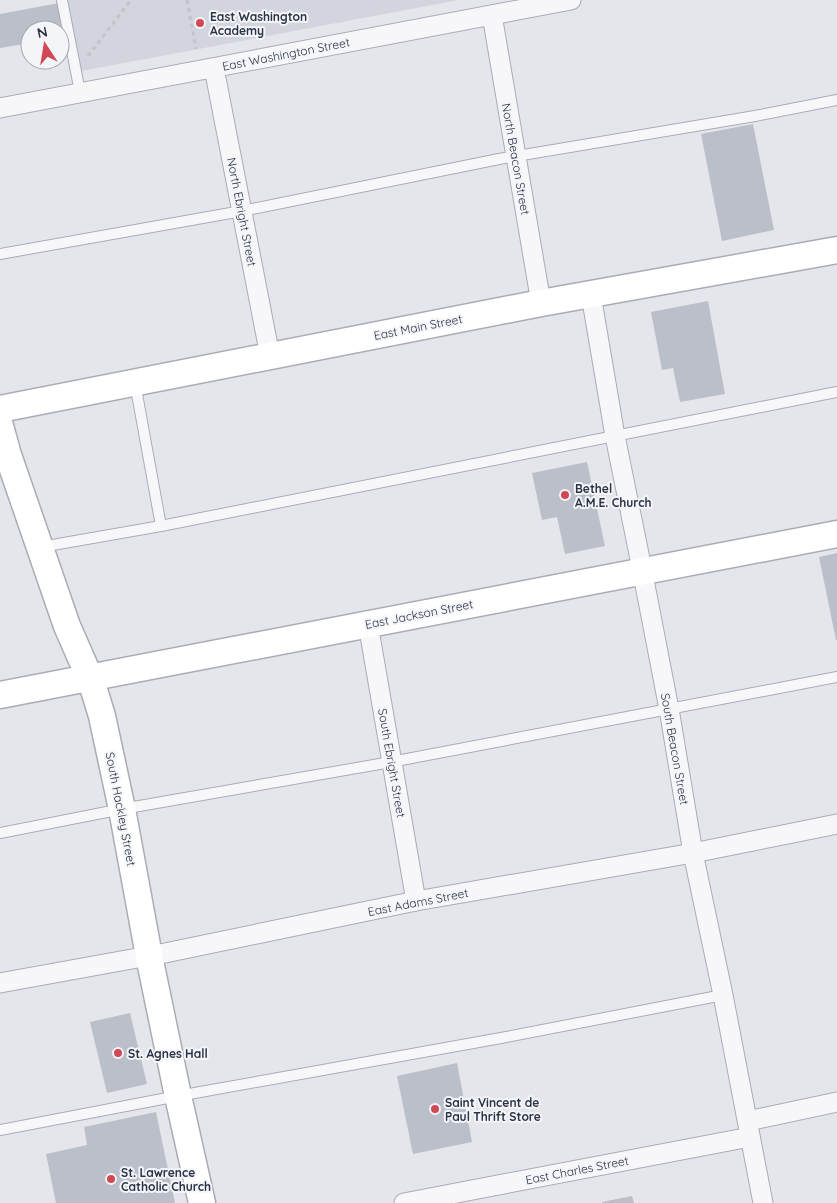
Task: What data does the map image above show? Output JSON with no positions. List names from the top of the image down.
{
  "streets": {
    "main road": ["East Main Street", "East Jackson Street", "South Hackley Street"],
    "street": [
      "East Washington Street",
      "North Beacon Street",
      "North Ebright Street",
      "South Beacon Street",
      "South Ebright Street",
      "East Adams Street",
      "East Charles Street"
    ]
  },
  "crossings": [
    ["East Washington Street", "North Beacon Street"],
    ["East Washington Street", "North Ebright Street"],
    ["North Beacon Street", "East Main Street"],
    ["North Ebright Street", "East Main Street"],
    ["East Main Street", "South Beacon Street"],
    ["East Jackson Street", "South Beacon Street"],
    ["East Jackson Street", "South Ebright Street"],
    ["East Jackson Street", "South Hackley Street"],
    ["South Beacon Street", "East Adams Street"],
    ["South Beacon Street", "East Charles Street"],
    ["South Ebright Street", "East Adams Street"],
    ["South Hackley Street", "East Adams Street"]
  ],
  "places": [
    "East Washington Academy",
    "Bethel A.M.E. Church",
    "St. Agnes Hall",
    "Saint Vincent de Paul Thrift Store",
    "St. Lawrence Catholic Church"
  ],
  "north": "top"
}
